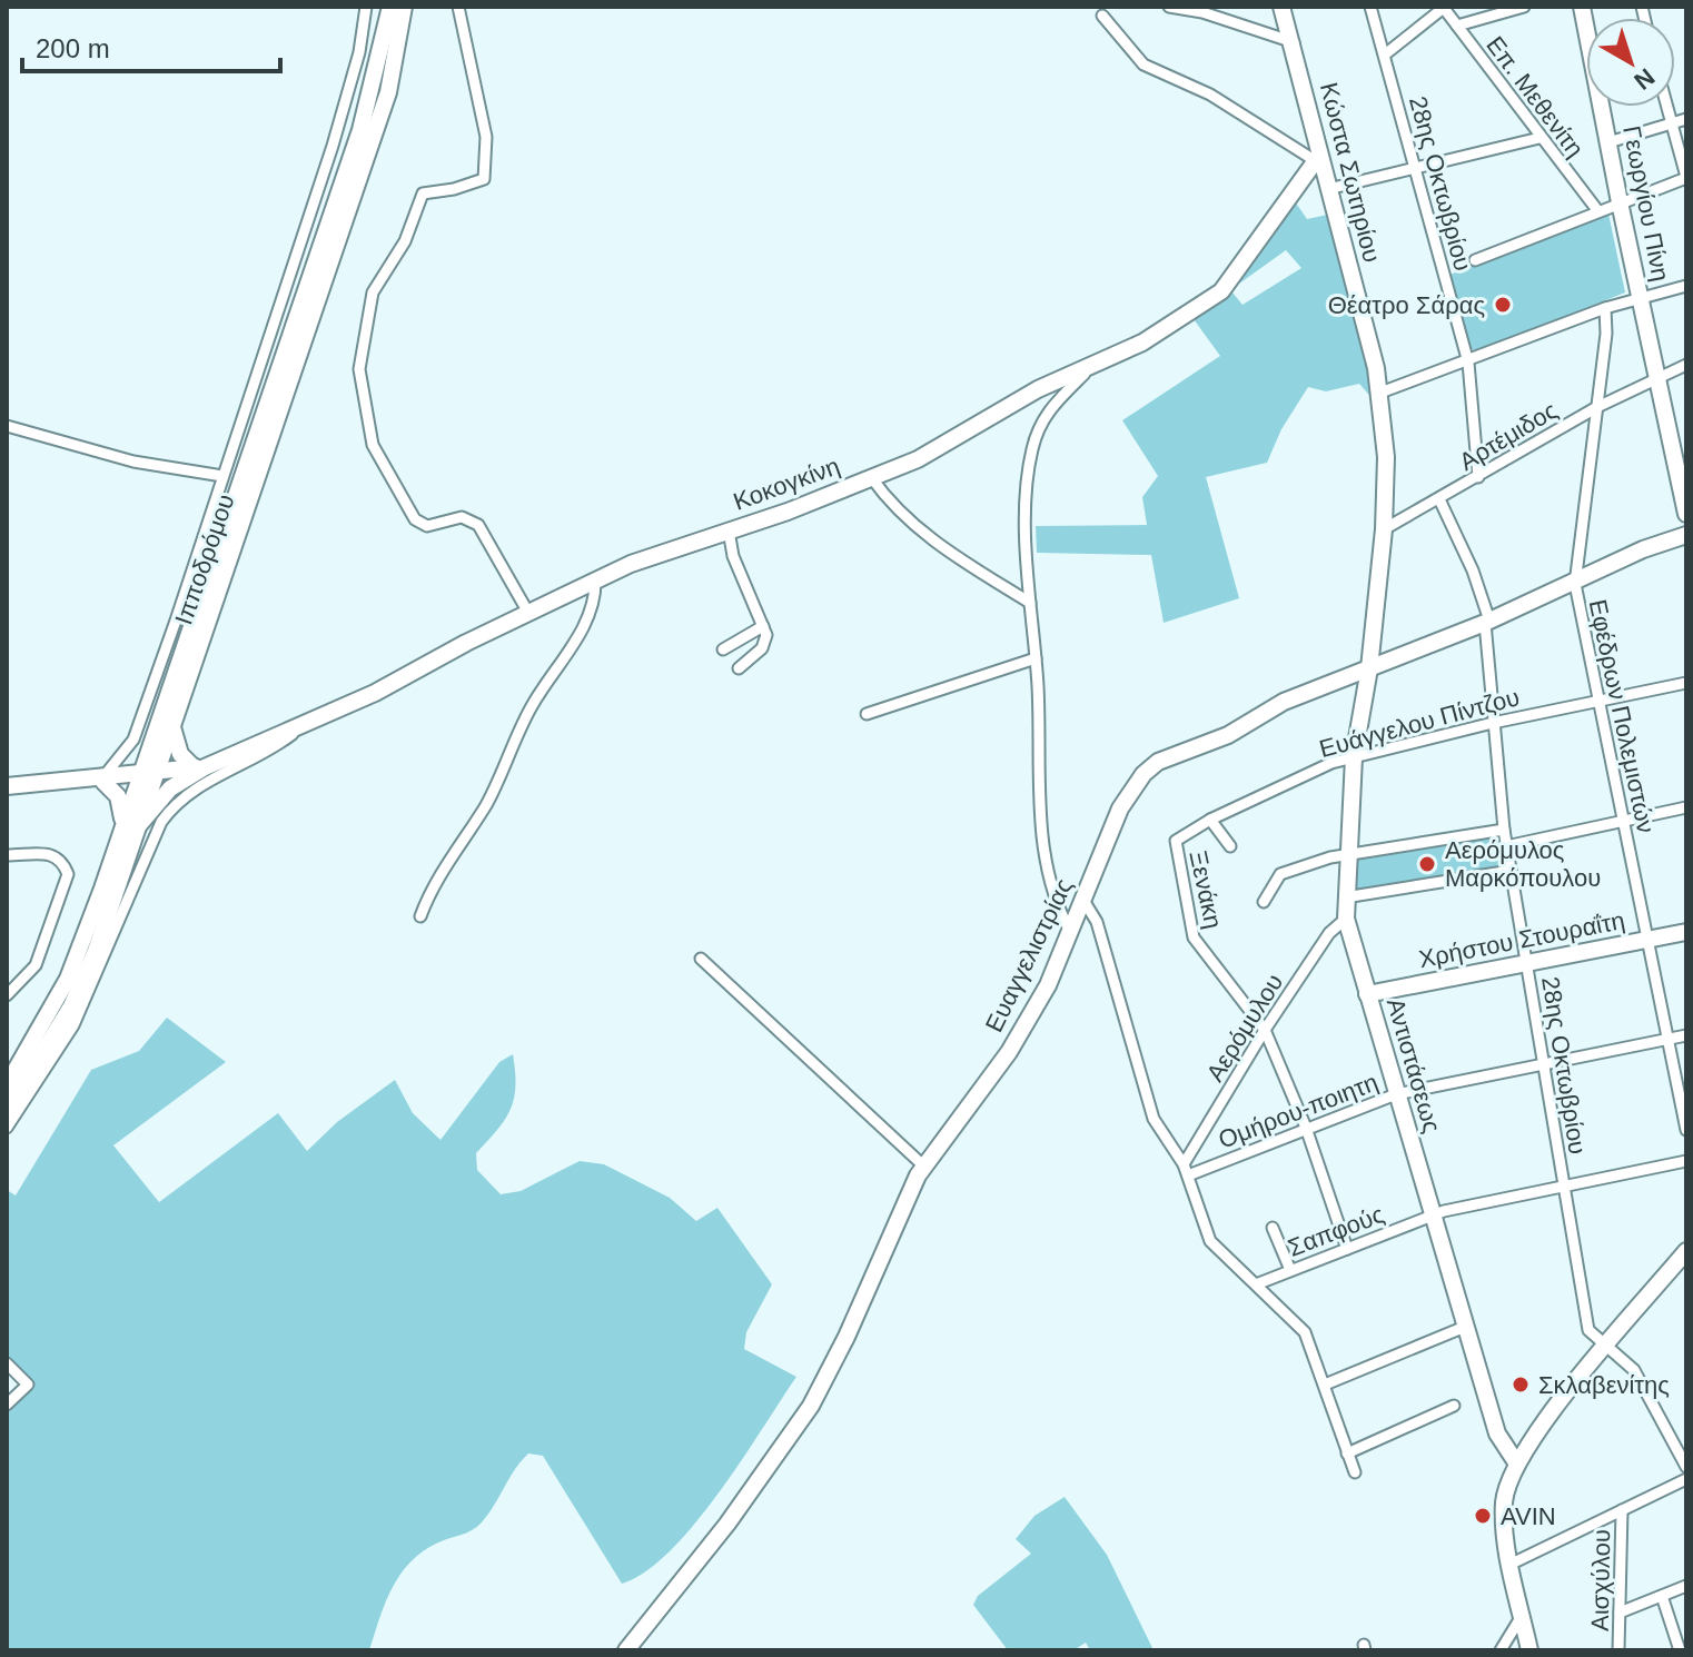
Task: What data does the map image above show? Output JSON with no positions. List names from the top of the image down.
{
  "streets": {
    "street": [
      "Επ. Μεθενίτη",
      "Κώστα Σωτηρίου",
      "28ης Οκτωβρίου",
      "Γεωργίου Πίνη",
      "Αρτέμιδος",
      "Κοκογκίνη",
      "Ιπποδρόμου",
      "Εφέδρων Πολεμιστών",
      "Ευάγγελου Πίντζου",
      "Ξενάκη",
      "Χρήστου Στουραΐτη",
      "Ευαγγελιστρίας",
      "Αερόμυλου",
      "Αντιστάσεως",
      "Ομήρου-ποιητη",
      "Σαπφούς",
      "Αισχύλου"
    ]
  },
  "crossings": [
    ["Κώστα Σωτηρίου", "Αρτέμιδος"],
    ["Κώστα Σωτηρίου", "Κοκογκίνη"],
    ["Κώστα Σωτηρίου", "Ευαγγελιστρίας"],
    ["Κώστα Σωτηρίου", "Αντιστάσεως"],
    ["28ης Οκτωβρίου", "Αρτέμιδος"],
    ["28ης Οκτωβρίου", "Ευάγγελου Πίντζου"],
    ["28ης Οκτωβρίου", "Χρήστου Στουραΐτη"],
    ["28ης Οκτωβρίου", "Ευαγγελιστρίας"],
    ["28ης Οκτωβρίου", "Ομήρου-ποιητη"],
    ["28ης Οκτωβρίου", "Σαπφούς"],
    ["Γεωργίου Πίνη", "Αρτέμιδος"],
    ["Αρτέμιδος", "Εφέδρων Πολεμιστών"],
    ["Εφέδρων Πολεμιστών", "Ευάγγελου Πίντζου"],
    ["Εφέδρων Πολεμιστών", "Χρήστου Στουραΐτη"],
    ["Εφέδρων Πολεμιστών", "Ευαγγελιστρίας"],
    ["Εφέδρων Πολεμιστών", "Ομήρου-ποιητη"],
    ["Ευάγγελου Πίντζου", "Ξενάκη"],
    ["Ευάγγελου Πίντζου", "Αντιστάσεως"],
    ["Ξενάκη", "Αερόμυλου"],
    ["Ξενάκη", "Ομήρου-ποιητη"],
    ["Ξενάκη", "Σαπφούς"],
    ["Χρήστου Στουραΐτη", "Αντιστάσεως"],
    ["Ευαγγελιστρίας", "Αντιστάσεως"],
    ["Αερόμυλου", "Αντιστάσεως"],
    ["Αερόμυλου", "Ομήρου-ποιητη"],
    ["Αντιστάσεως", "Ομήρου-ποιητη"],
    ["Αντιστάσεως", "Σαπφούς"]
  ],
  "places": [
    "Θέατρο Σάρας",
    "Αερόμυλος Μαρκόπουλου",
    "Σκλαβενίτης",
    "AVIN"
  ],
  "scale_bar": "200 m",
  "north": "bottom right"
}
